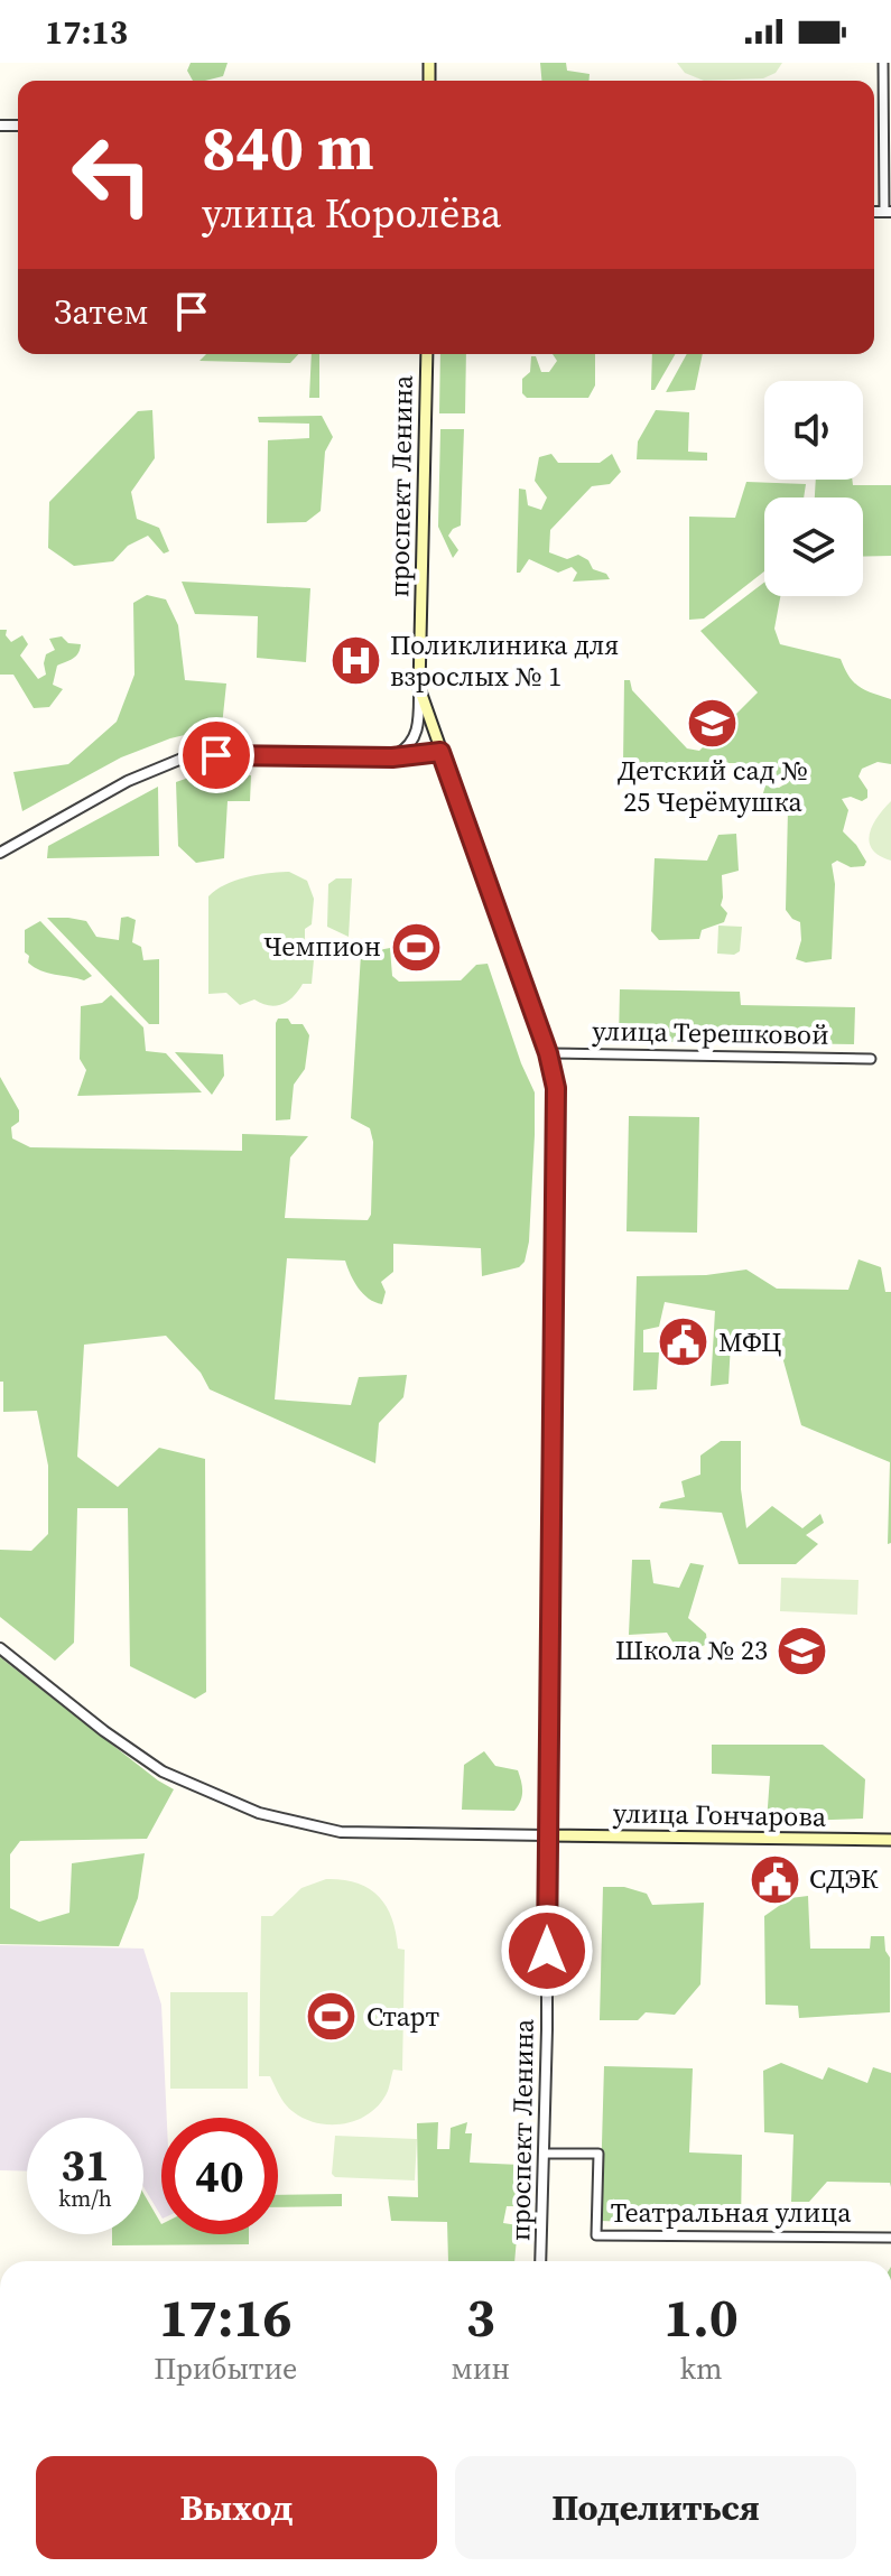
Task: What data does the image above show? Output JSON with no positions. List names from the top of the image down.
{
  "streets": {
    "main road": ["проспект Ленина", "улица Гончарова"],
    "street": ["улица Терешковой", "Театральная улица"]
  },
  "crossings": [
    ["проспект Ленина", "улица Терешковой"],
    ["проспект Ленина", "улица Гончарова"],
    ["проспект Ленина", "Театральная улица"]
  ],
  "places": {
    "hospital": ["Поликлиника для взрослых № 1"],
    "school or university": ["Детский сад № 25 Черёмушка", "Школа № 23"],
    "sports": ["Чемпион", "Старт"],
    "public building": ["МФЦ", "СДЭК"]
  },
  "page": {
    "status": "17:13",
    "turn": ["840 m", "улица Королёва"],
    "then": "Затем",
    "speed": "31 km/h",
    "limit": "40",
    "eta": [
      "17:16",
      "Прибытие",
      "3",
      "мин",
      "1.0",
      "km"
    ],
    "buttons": ["Выход", "Поделиться"]
  }
}
